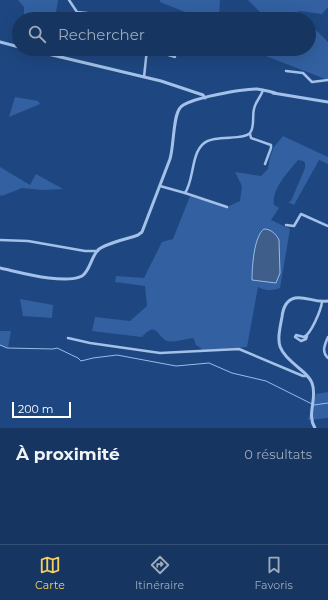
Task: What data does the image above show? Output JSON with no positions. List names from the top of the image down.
{
  "scale_bar": "200 m",
  "page": {
    "search": "Rechercher",
    "scale": "200 m",
    "heading": ["À proximité", "0 résultats"],
    "nav": ["Carte", "Itinéraire", "Favoris"]
  }
}
